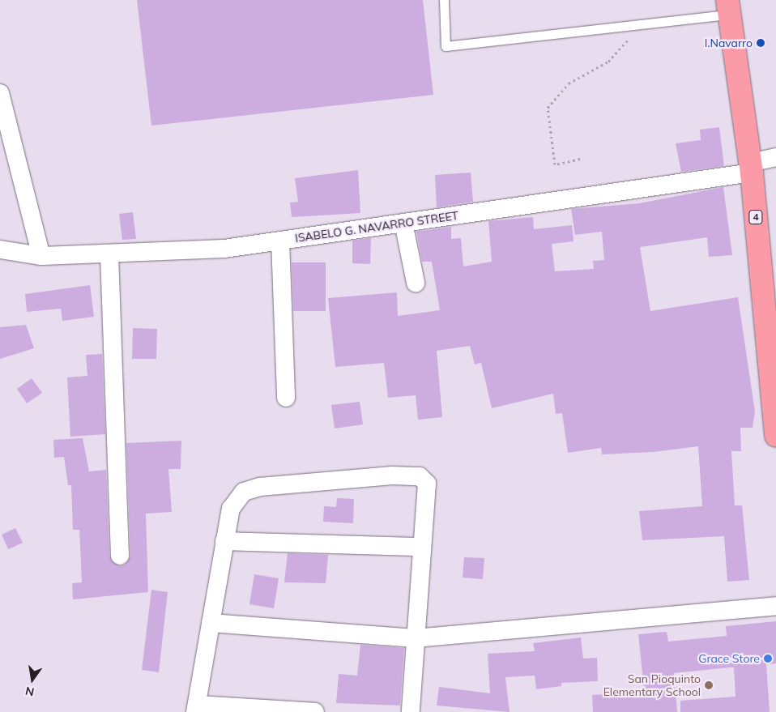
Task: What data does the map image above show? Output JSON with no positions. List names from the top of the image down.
{
  "streets": {
    "highway": ["4"],
    "street": ["ISABELO G. NAVARRO STREET"]
  },
  "crossings": [
    ["4", "ISABELO G. NAVARRO STREET"]
  ],
  "places": ["I.Navarro", "Grace Store", "San Pioquinto Elementary School"],
  "north": "bottom"
}
